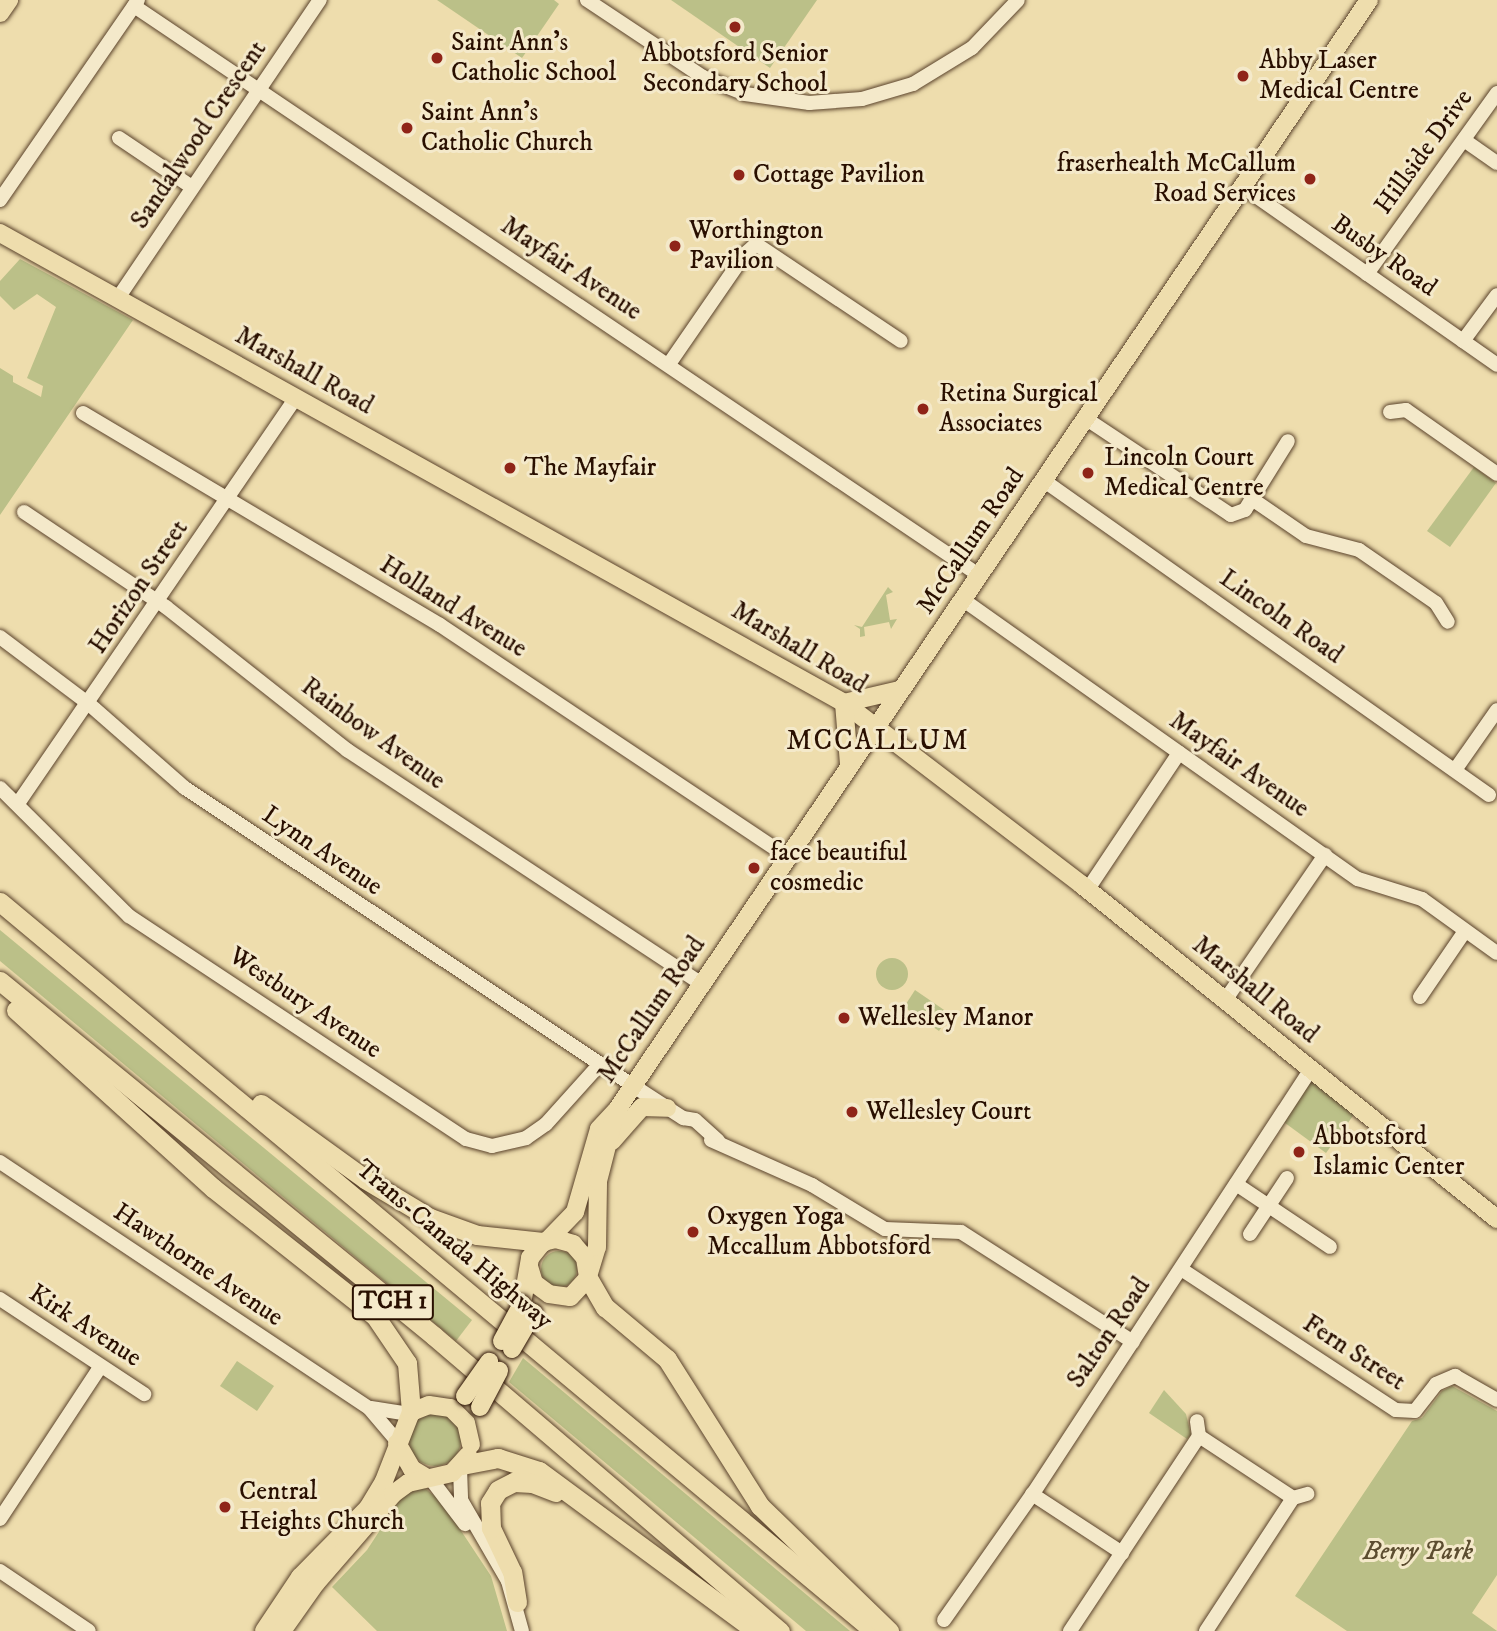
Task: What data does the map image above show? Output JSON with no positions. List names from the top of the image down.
{
  "streets": {
    "highway": ["Trans-Canada Highway", "TCH 1"],
    "main road": ["Marshall Road", "McCallum Road"],
    "street": [
      "Sandalwood Crescent",
      "Hillside Drive",
      "Busby Road",
      "Mayfair Avenue",
      "Horizon Street",
      "Holland Avenue",
      "Lincoln Road",
      "Rainbow Avenue",
      "Lynn Avenue",
      "Westbury Avenue",
      "Hawthorne Avenue",
      "Kirk Avenue",
      "Salton Road",
      "Fern Street"
    ]
  },
  "crossings": [
    ["Sandalwood Crescent", "Mayfair Avenue"],
    ["Sandalwood Crescent", "Marshall Road"],
    ["Hillside Drive", "Busby Road"],
    ["Busby Road", "McCallum Road"],
    ["Mayfair Avenue", "McCallum Road"],
    ["Marshall Road", "McCallum Road"],
    ["Marshall Road", "Horizon Street"],
    ["Marshall Road", "Salton Road"],
    ["McCallum Road", "Holland Avenue"],
    ["McCallum Road", "Lincoln Road"],
    ["McCallum Road", "Rainbow Avenue"],
    ["McCallum Road", "Lynn Avenue"],
    ["Horizon Street", "Holland Avenue"],
    ["Horizon Street", "Rainbow Avenue"],
    ["Horizon Street", "Lynn Avenue"],
    ["Horizon Street", "Westbury Avenue"],
    ["Lynn Avenue", "Westbury Avenue"],
    ["Lynn Avenue", "Salton Road"],
    ["Salton Road", "Fern Street"]
  ],
  "districts": ["MCCALLUM"],
  "parks": ["Berry Park"],
  "places": [
    "Abbotsford Senior Secondary School",
    "Saint Ann's Catholic School",
    "Abby Laser Medical Centre",
    "Saint Ann's Catholic Church",
    "Cottage Pavilion",
    "fraserhealth McCallum Road Services",
    "Worthington Pavilion",
    "Retina Surgical Associates",
    "The Mayfair",
    "Lincoln Court Medical Centre",
    "face beautiful cosmedic",
    "Wellesley Manor",
    "Wellesley Court",
    "Abbotsford Islamic Center",
    "Oxygen Yoga Mccallum Abbotsford",
    "Central Heights Church"
  ]
}
